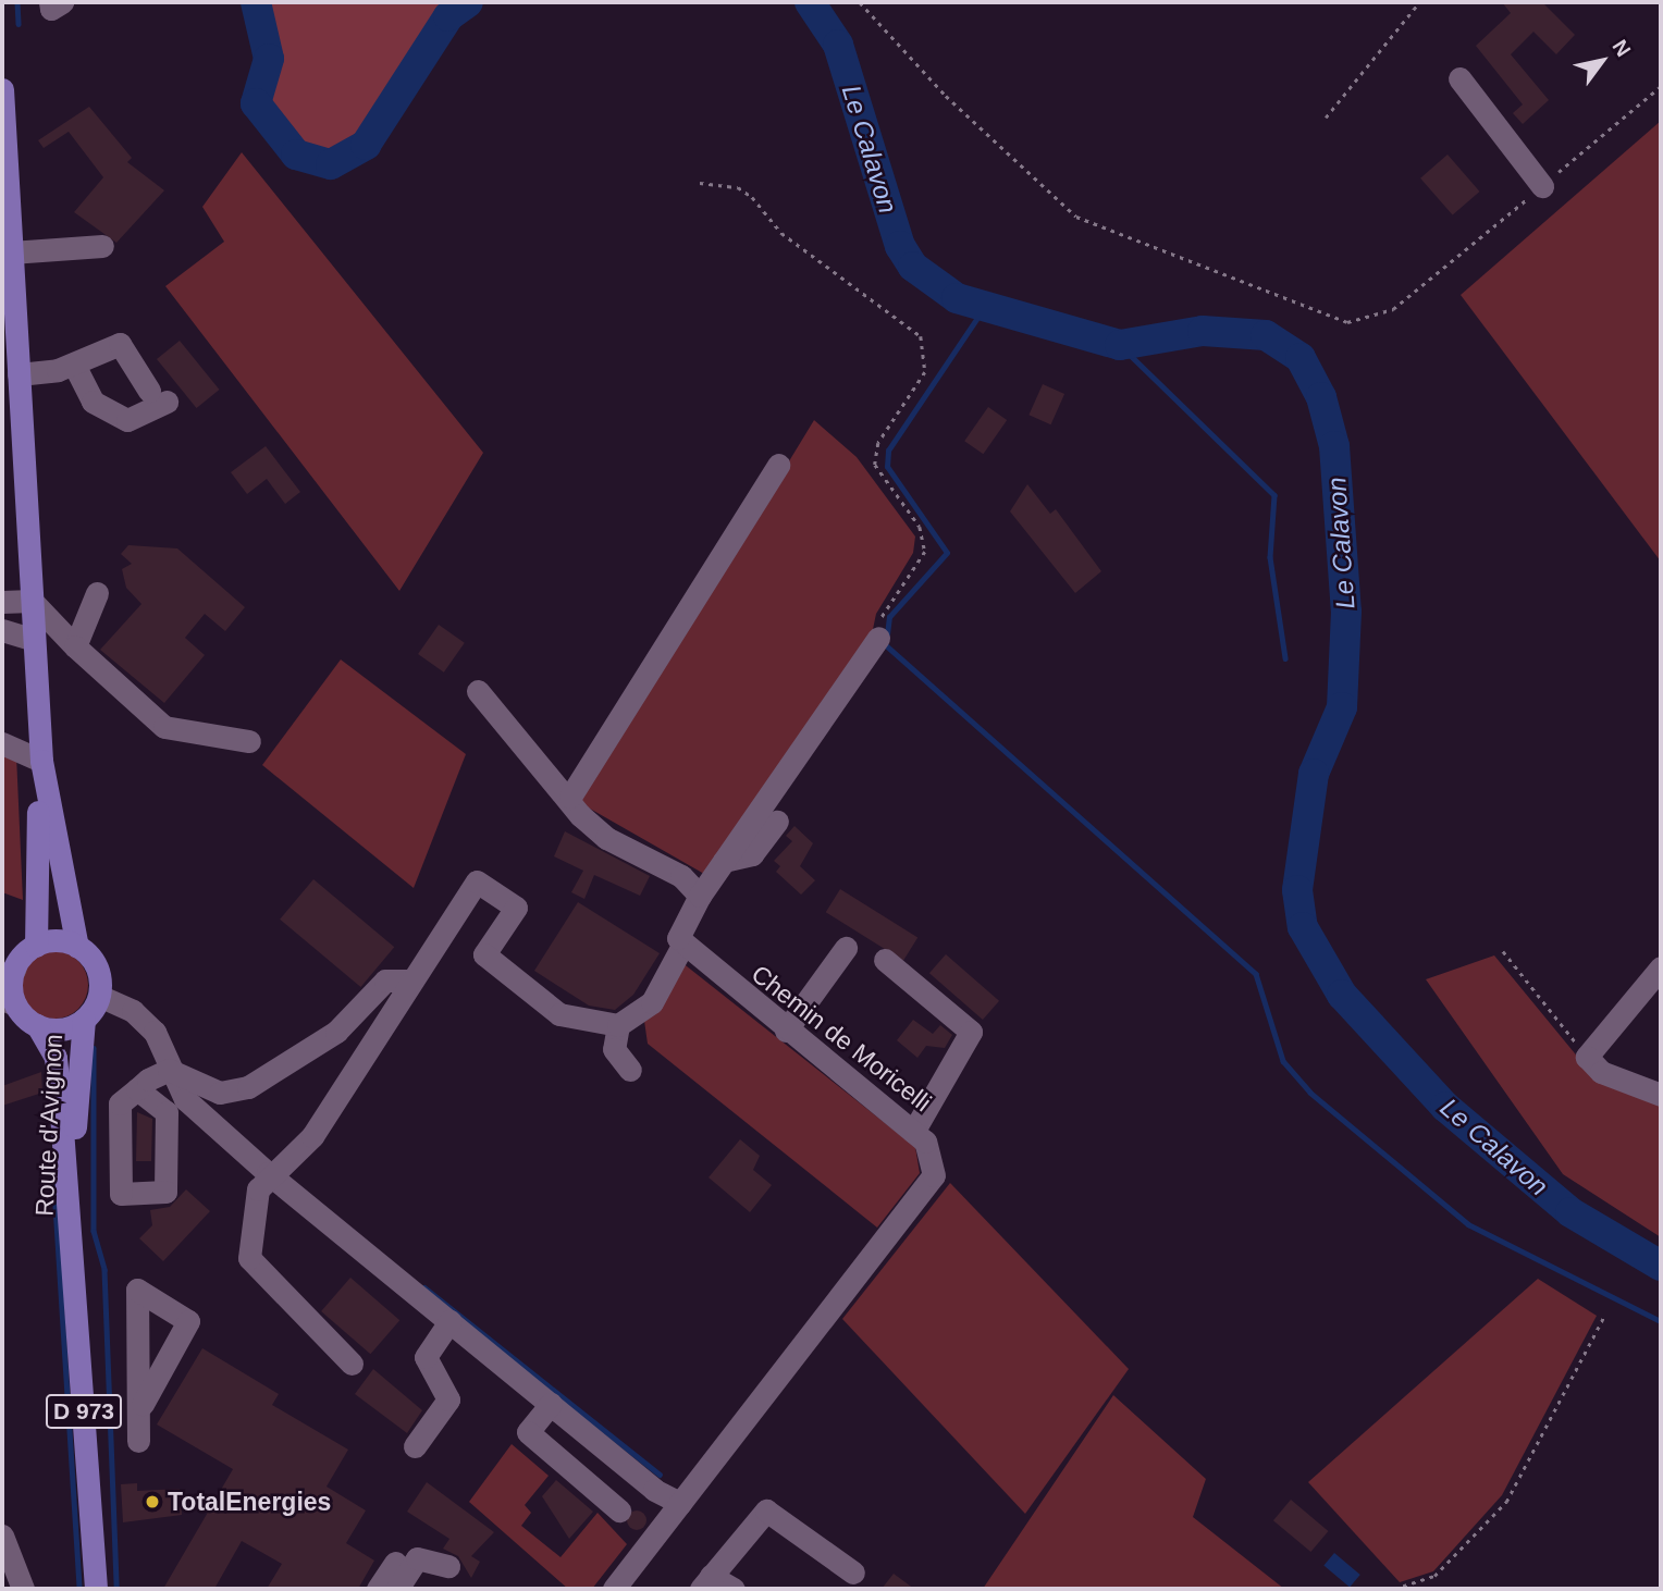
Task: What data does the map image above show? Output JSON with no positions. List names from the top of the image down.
{
  "streets": {
    "main road": ["Route d'Avignon", "D 973"],
    "street": ["Chemin de Moricelli"]
  },
  "water": ["Le Calavon"],
  "places": ["TotalEnergies"],
  "north": "top right"
}
